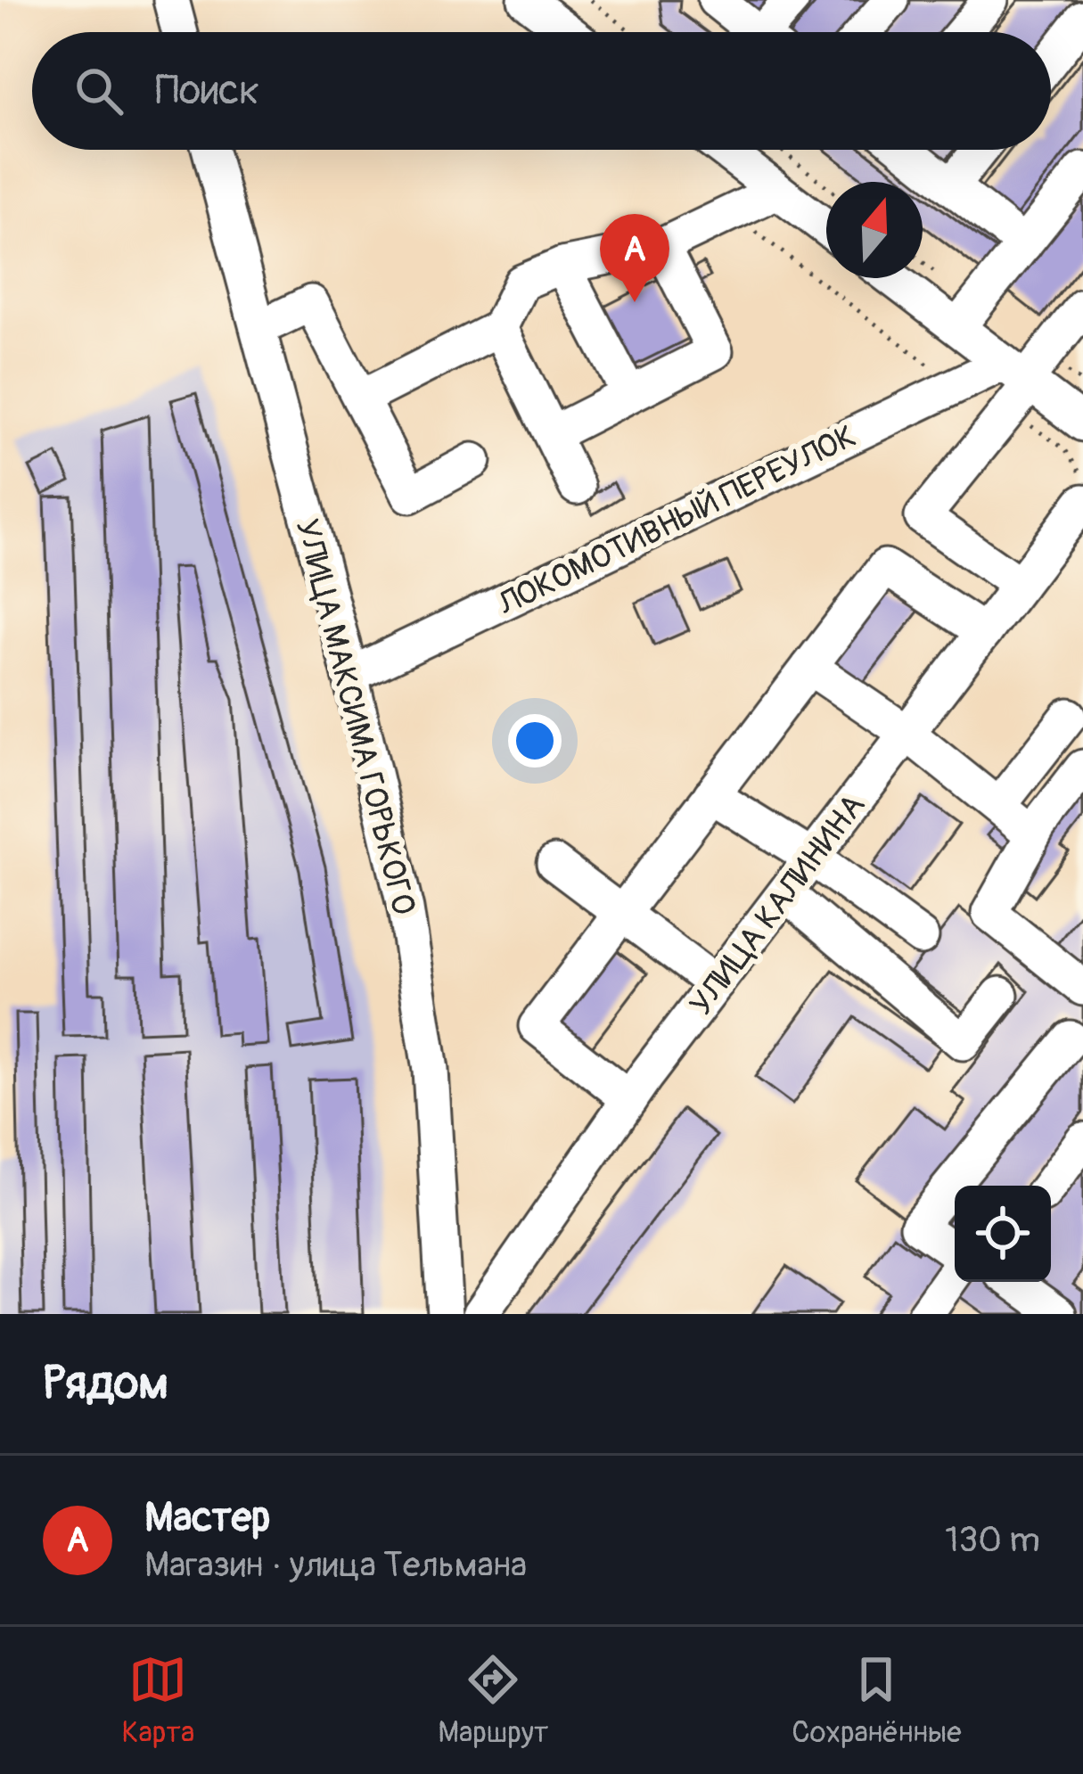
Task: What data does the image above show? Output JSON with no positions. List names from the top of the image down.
{
  "streets": {
    "street": ["ЛОКОМОТИВНЫЙ ПЕРЕУЛОК", "УЛИЦА МАКСИМА ГОРЬКОГО", "УЛИЦА КАЛИНИНА"]
  },
  "crossings": [
    ["ЛОКОМОТИВНЫЙ ПЕРЕУЛОК", "УЛИЦА МАКСИМА ГОРЬКОГО"]
  ],
  "north": "top",
  "page": {
    "search": "Поиск",
    "pins": "A",
    "heading": "Рядом",
    "list": [
      {
        "mark": "A",
        "name": "Мастер",
        "note": "Магазин · улица Тельмана",
        "value": "130 m"
      }
    ],
    "nav": ["Карта", "Маршрут", "Сохранённые"]
  }
}
